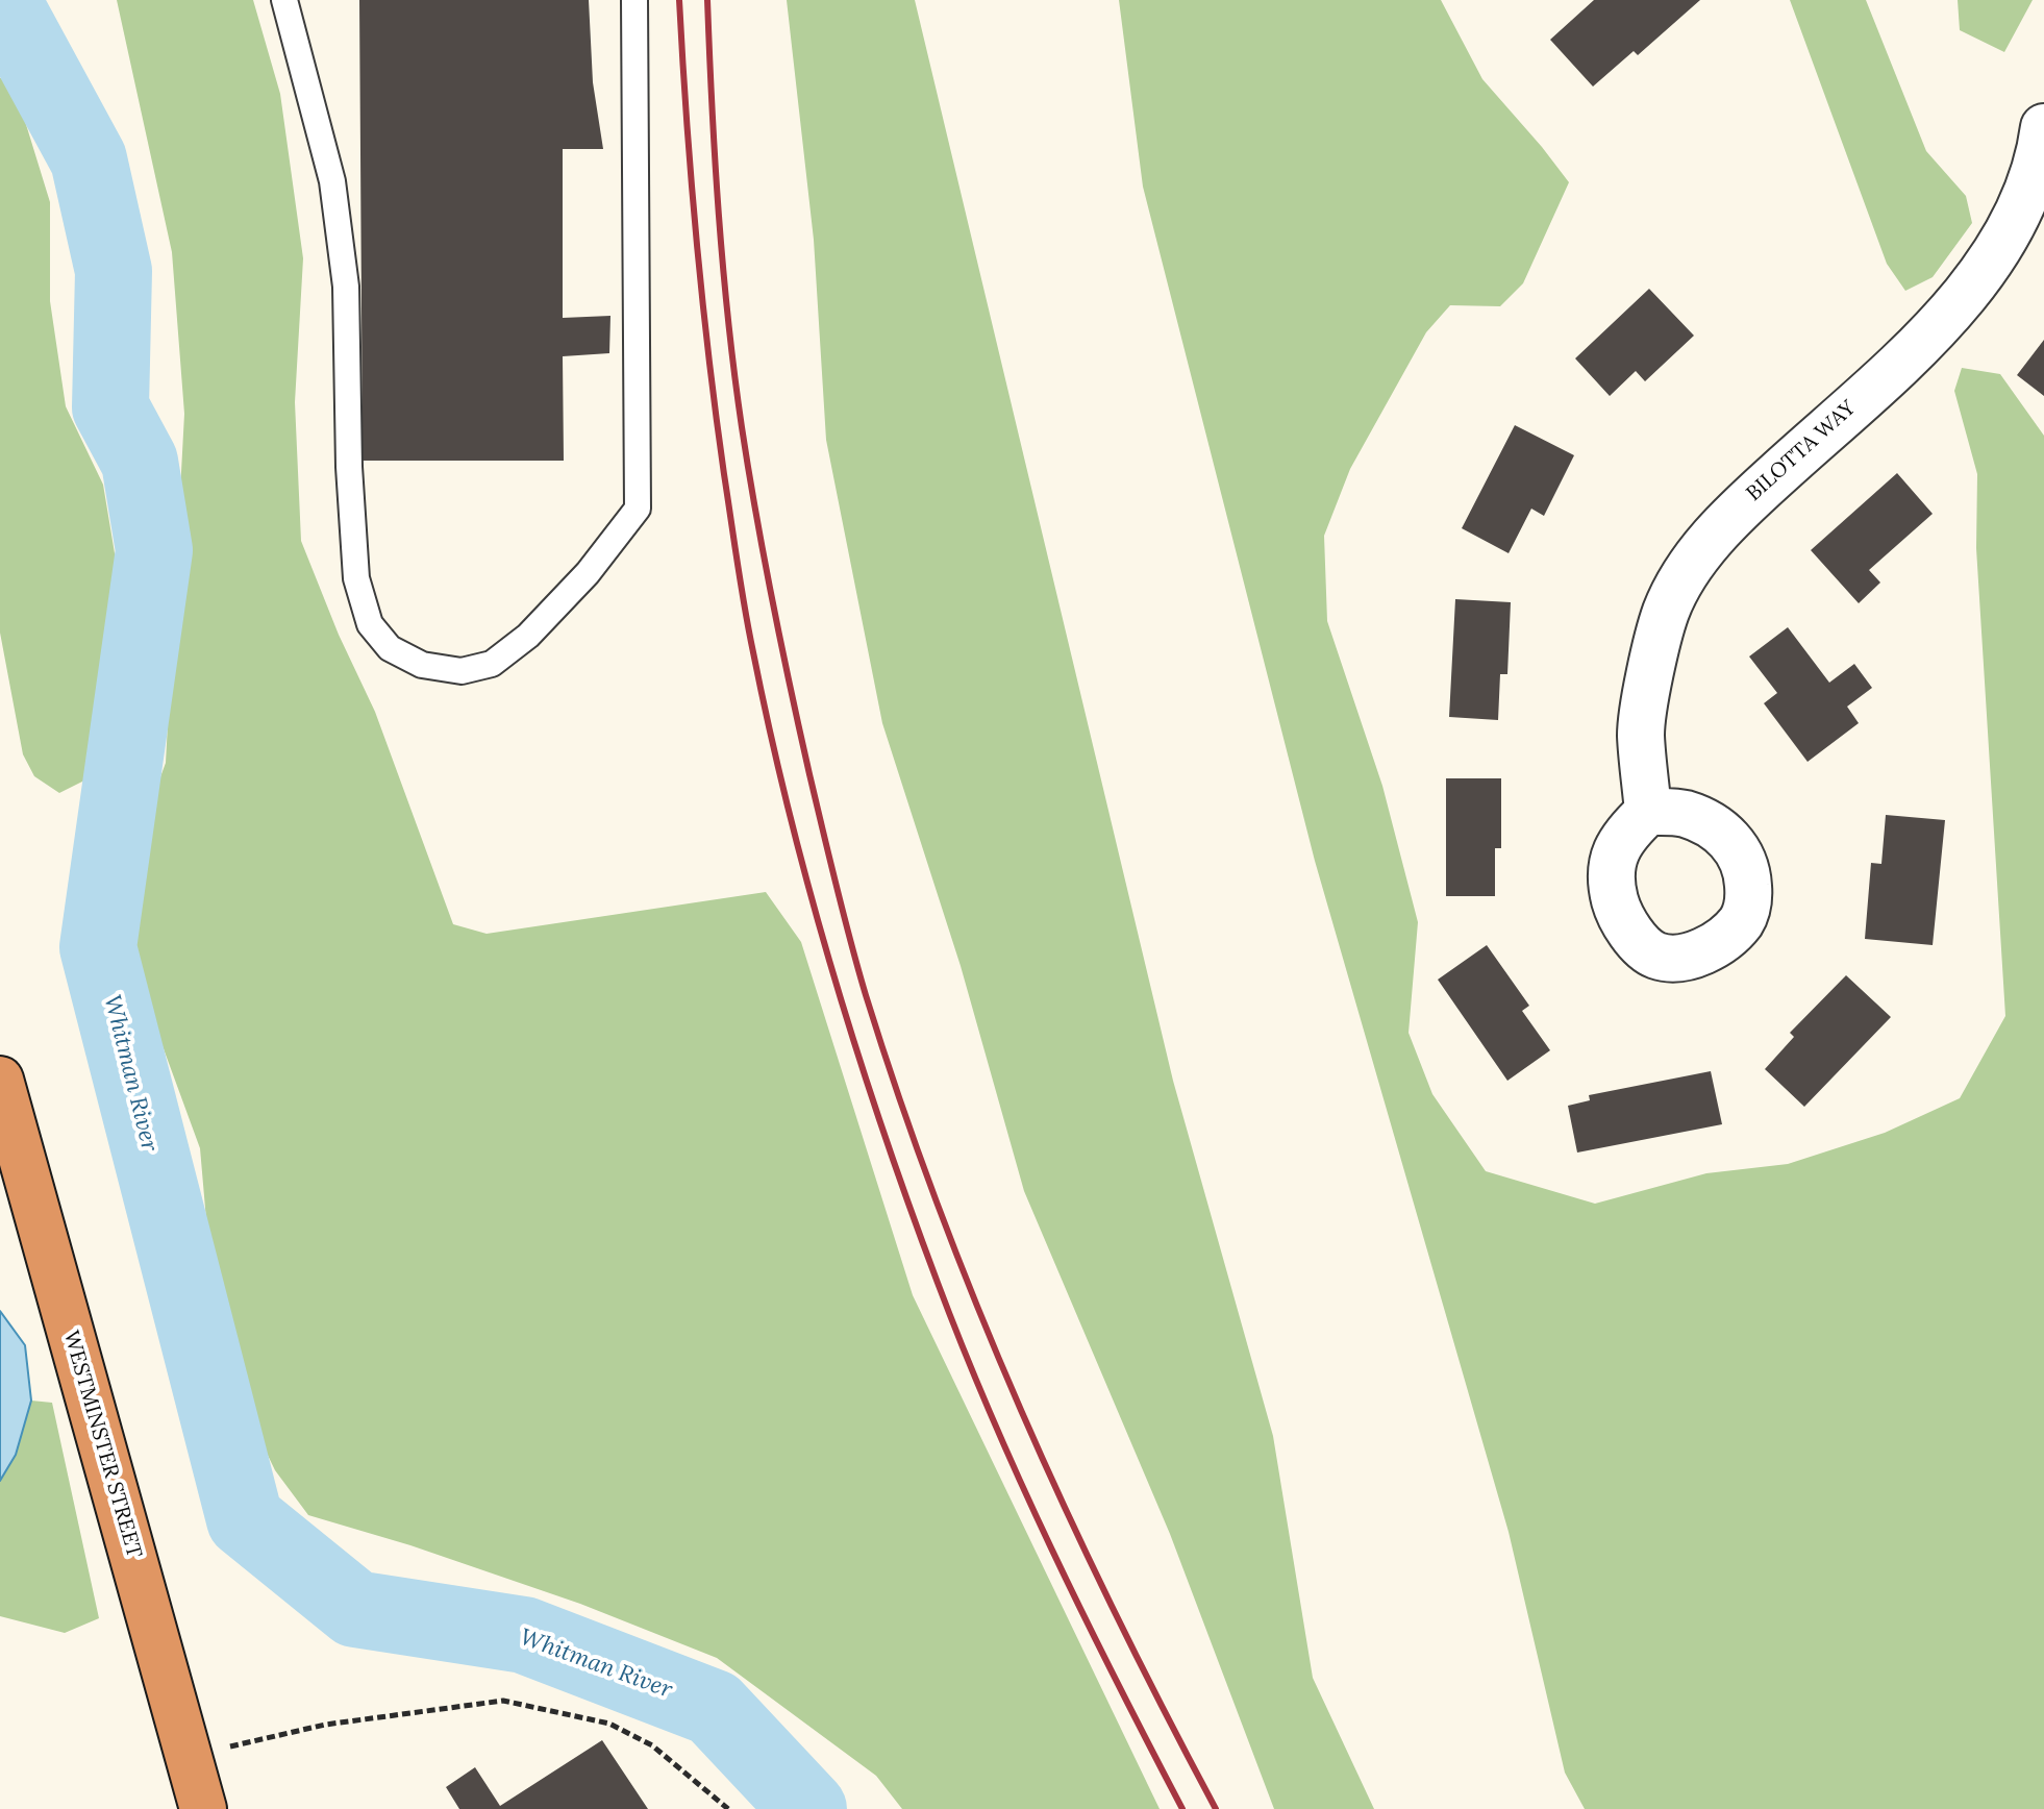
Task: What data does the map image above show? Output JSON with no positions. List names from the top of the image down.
{
  "streets": {
    "highway": ["WESTMINSTER STREET"],
    "street": ["BILOTTA WAY"]
  },
  "water": ["Whitman River"]
}
